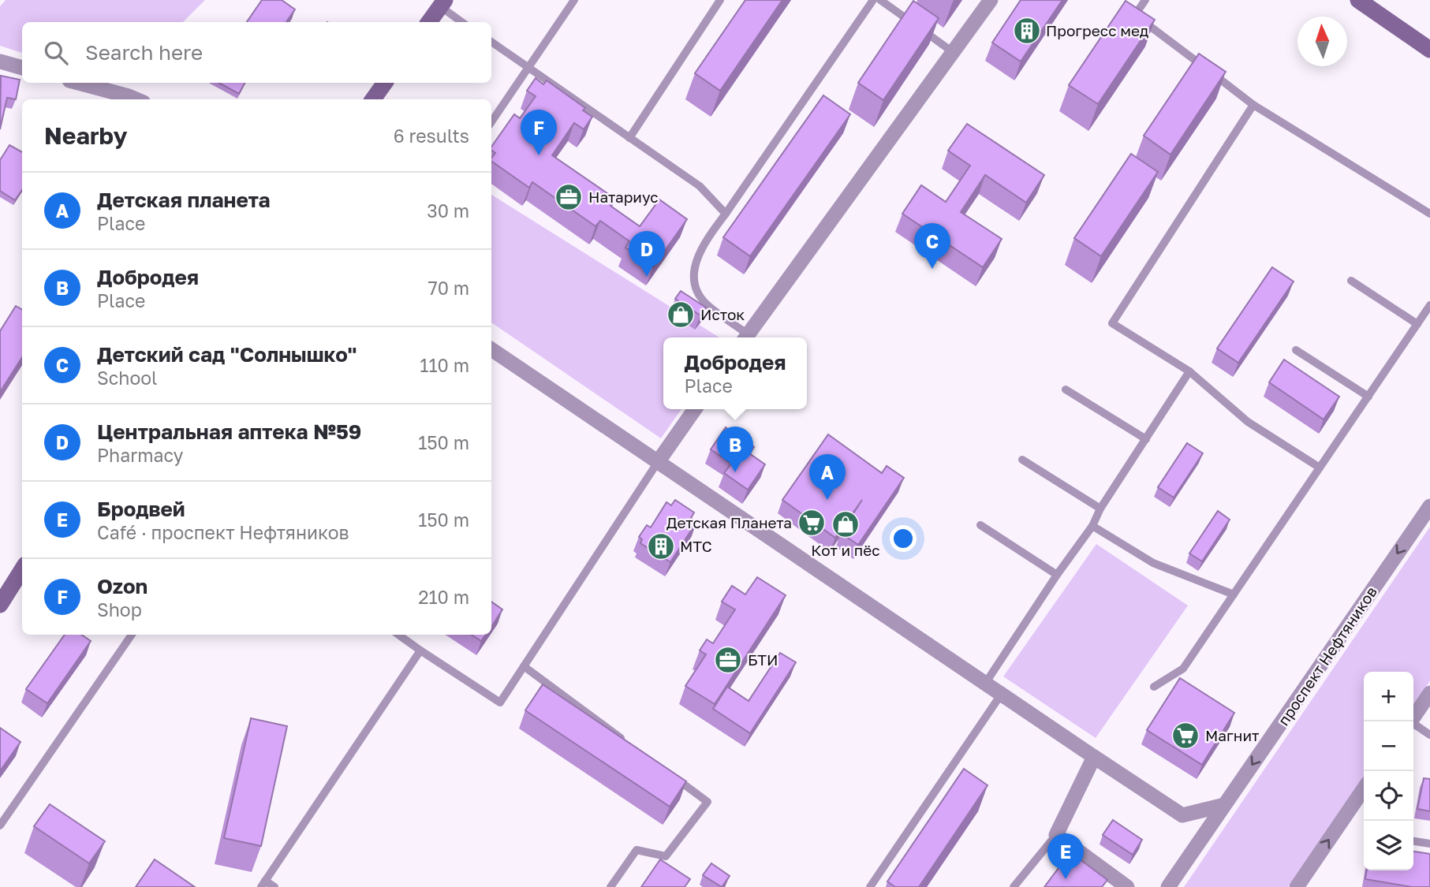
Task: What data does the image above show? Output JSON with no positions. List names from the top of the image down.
{
  "streets": {
    "street": ["проспект Нефтяников"]
  },
  "places": {
    "building": ["Прогресс мед", "МТС"],
    "office": ["Натариус", "БТИ"],
    "shop": ["Исток", "Кот и пёс"],
    "supermarket": ["Детская Планета", "Магнит"]
  },
  "north": "top",
  "page": {
    "search": "Search here",
    "heading": ["Nearby", "6 results"],
    "pins": [
      "F",
      "C",
      "D",
      "B",
      "A",
      "E"
    ],
    "list": [
      {
        "mark": "A",
        "name": "Детская планета",
        "note": "Place",
        "value": "30 m"
      },
      {
        "mark": "B",
        "name": "Добродея",
        "note": "Place",
        "value": "70 m"
      },
      {
        "mark": "C",
        "name": "Детский сад \"Солнышко\"",
        "note": "School",
        "value": "110 m"
      },
      {
        "mark": "D",
        "name": "Центральная аптека №59",
        "note": "Pharmacy",
        "value": "150 m"
      },
      {
        "mark": "E",
        "name": "Бродвей",
        "note": "Café · проспект Нефтяников",
        "value": "150 m"
      },
      {
        "mark": "F",
        "name": "Ozon",
        "note": "Shop",
        "value": "210 m"
      }
    ],
    "popup": ["Добродея", "Place"],
    "map_buttons": ["+", "−"]
  }
}
